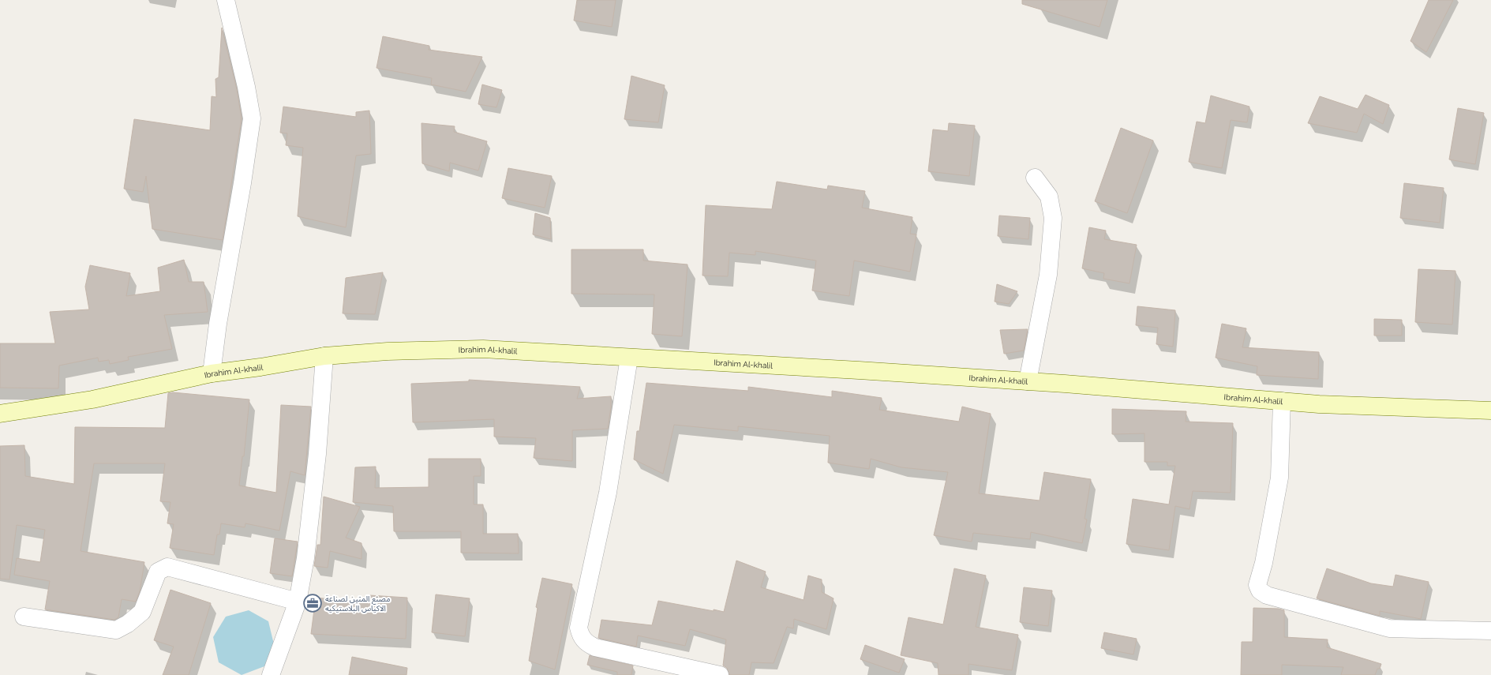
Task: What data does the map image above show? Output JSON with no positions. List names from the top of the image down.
{
  "streets": {
    "street": ["Ibrahim Al-khalil"]
  },
  "places": {
    "office": ["مصنع المتين لصناعة الاكياس البلاستيكيه"]
  }
}
